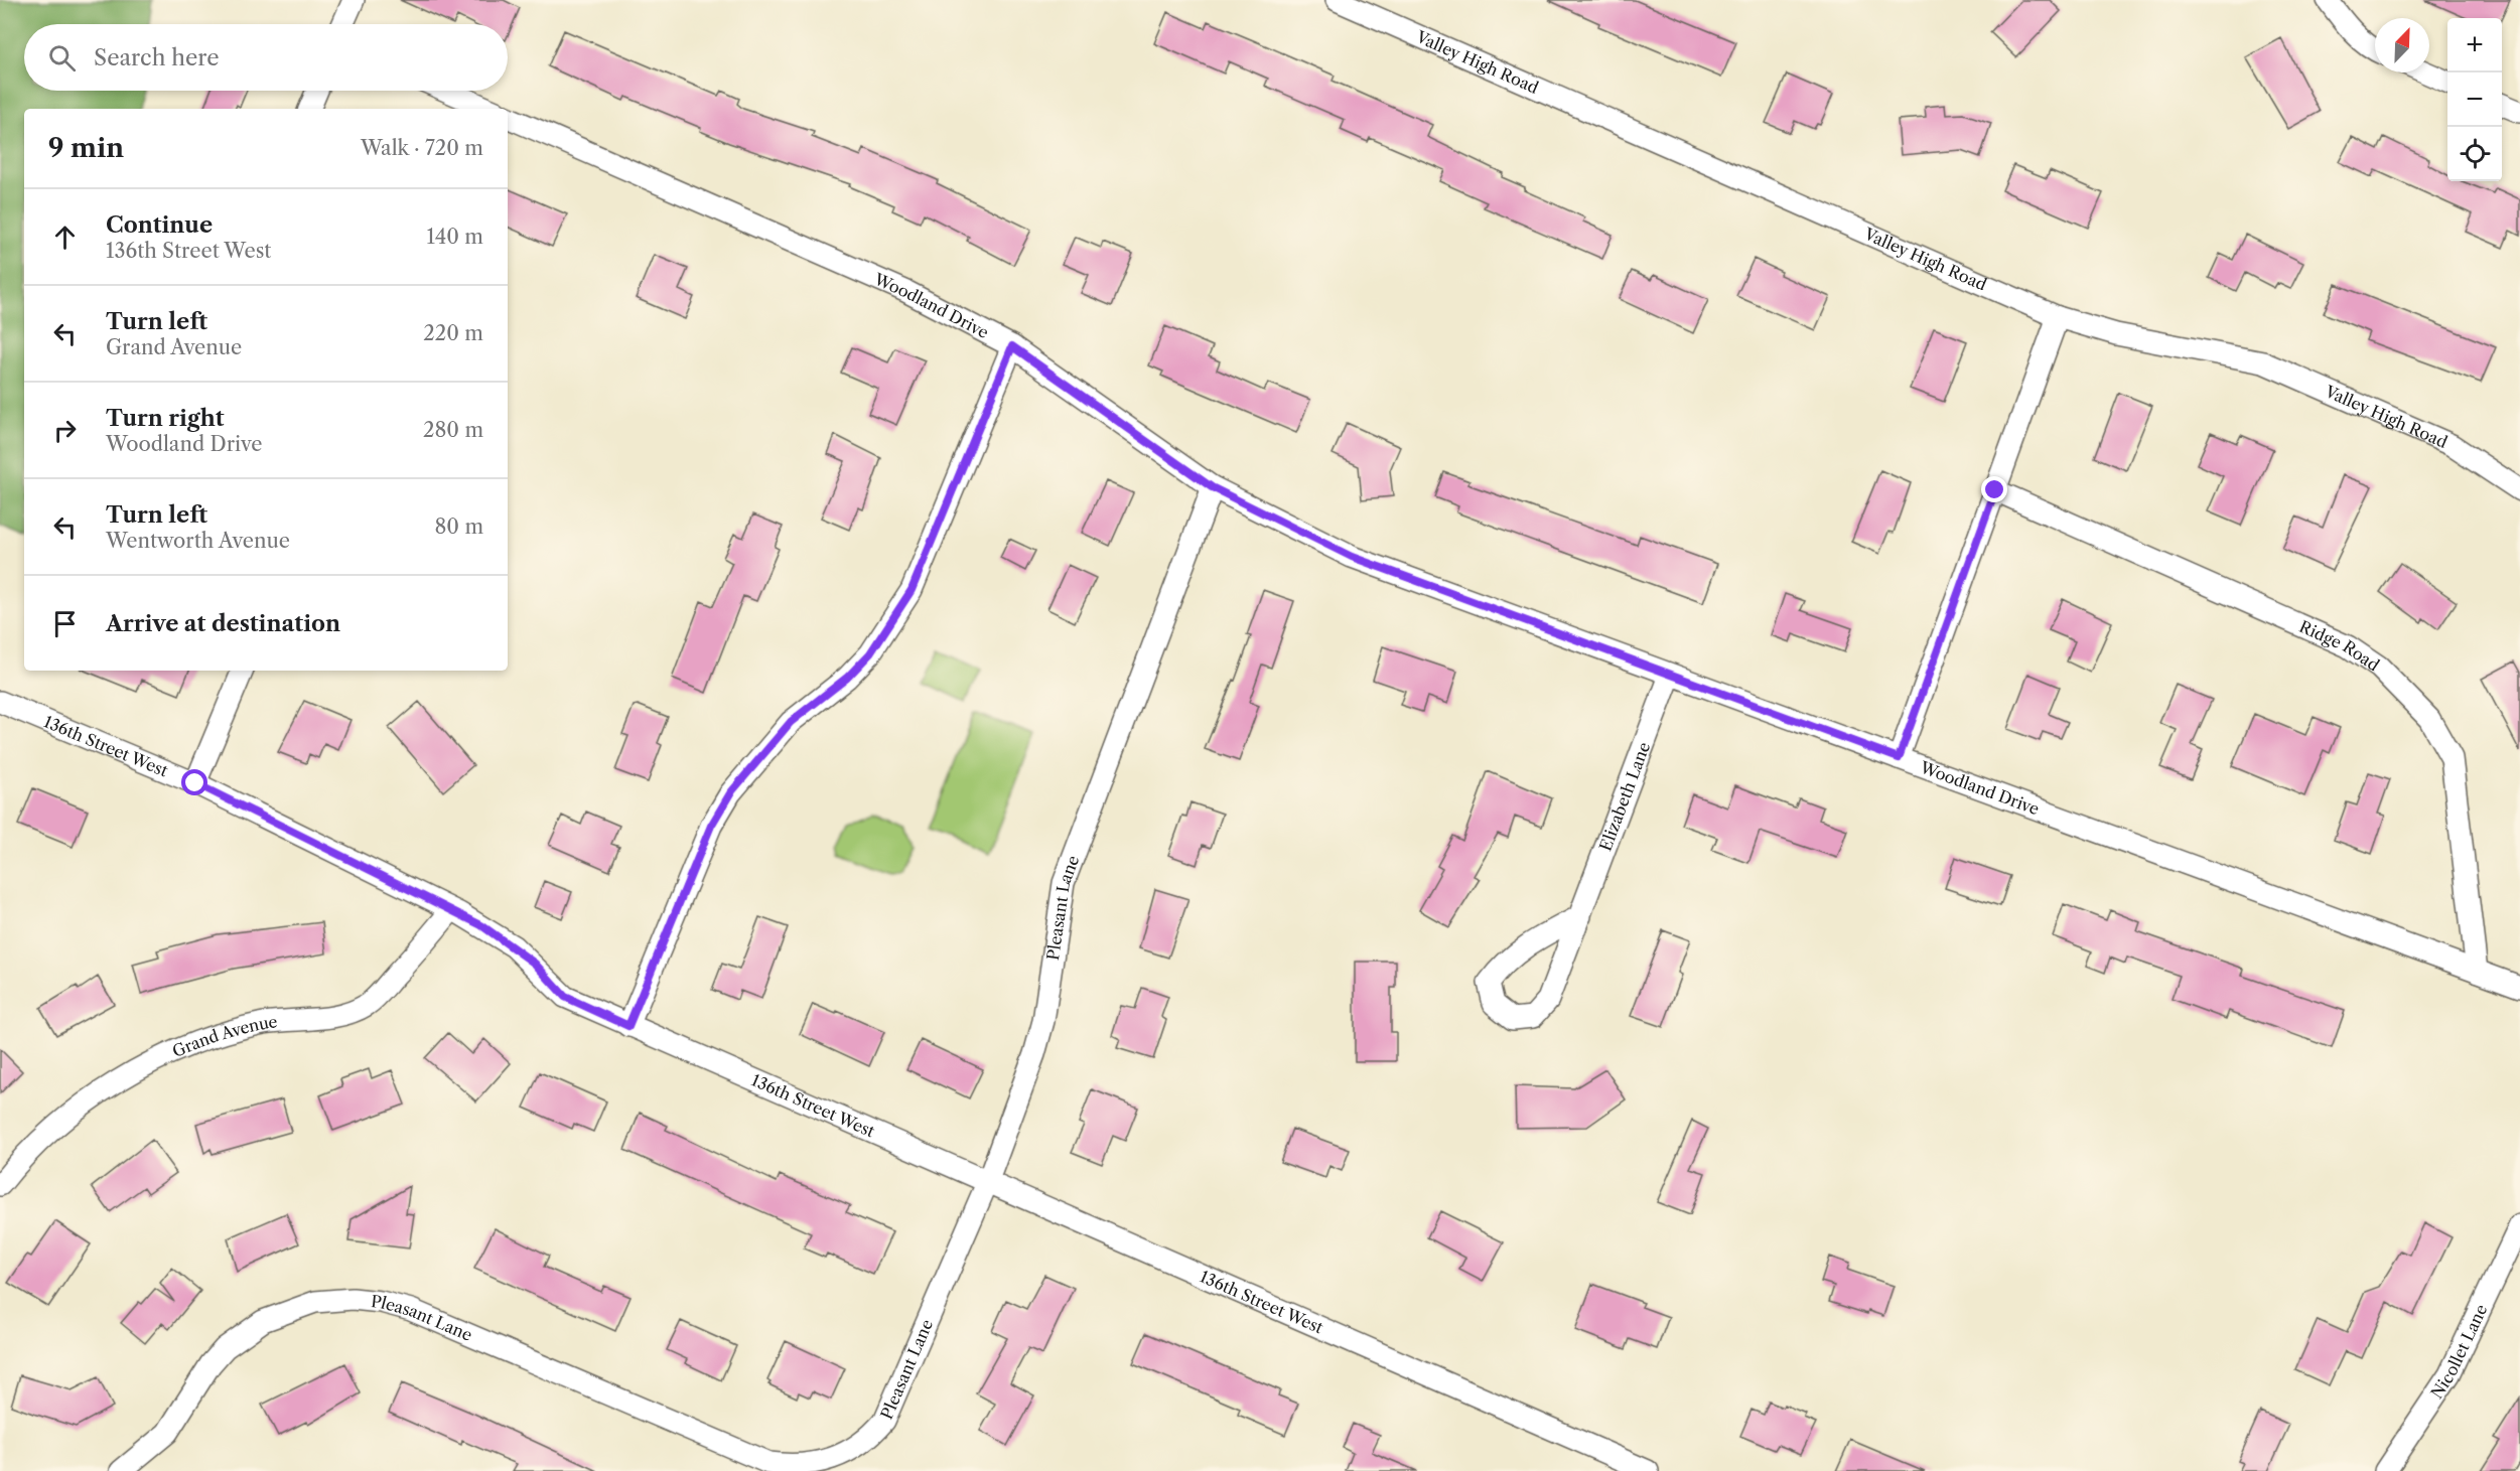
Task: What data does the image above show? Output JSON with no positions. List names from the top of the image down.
{
  "streets": {
    "street": [
      "Valley High Road",
      "Woodland Drive",
      "Ridge Road",
      "136th Street West",
      "Elizabeth Lane",
      "Pleasant Lane",
      "Grand Avenue",
      "Nicollet Lane"
    ]
  },
  "crossings": [
    ["Woodland Drive", "Ridge Road"],
    ["Woodland Drive", "Elizabeth Lane"],
    ["Woodland Drive", "Pleasant Lane"],
    ["136th Street West", "Pleasant Lane"],
    ["136th Street West", "Grand Avenue"]
  ],
  "north": "top right",
  "page": {
    "map_buttons": ["+", "−"],
    "search": "Search here",
    "heading": ["9 min", "Walk · 720 m"],
    "list": [
      ["Continue", "136th Street West", "140 m"],
      ["Turn left", "Grand Avenue", "220 m"],
      ["Turn right", "Woodland Drive", "280 m"],
      ["Turn left", "Wentworth Avenue", "80 m"],
      "Arrive at destination"
    ]
  }
}
